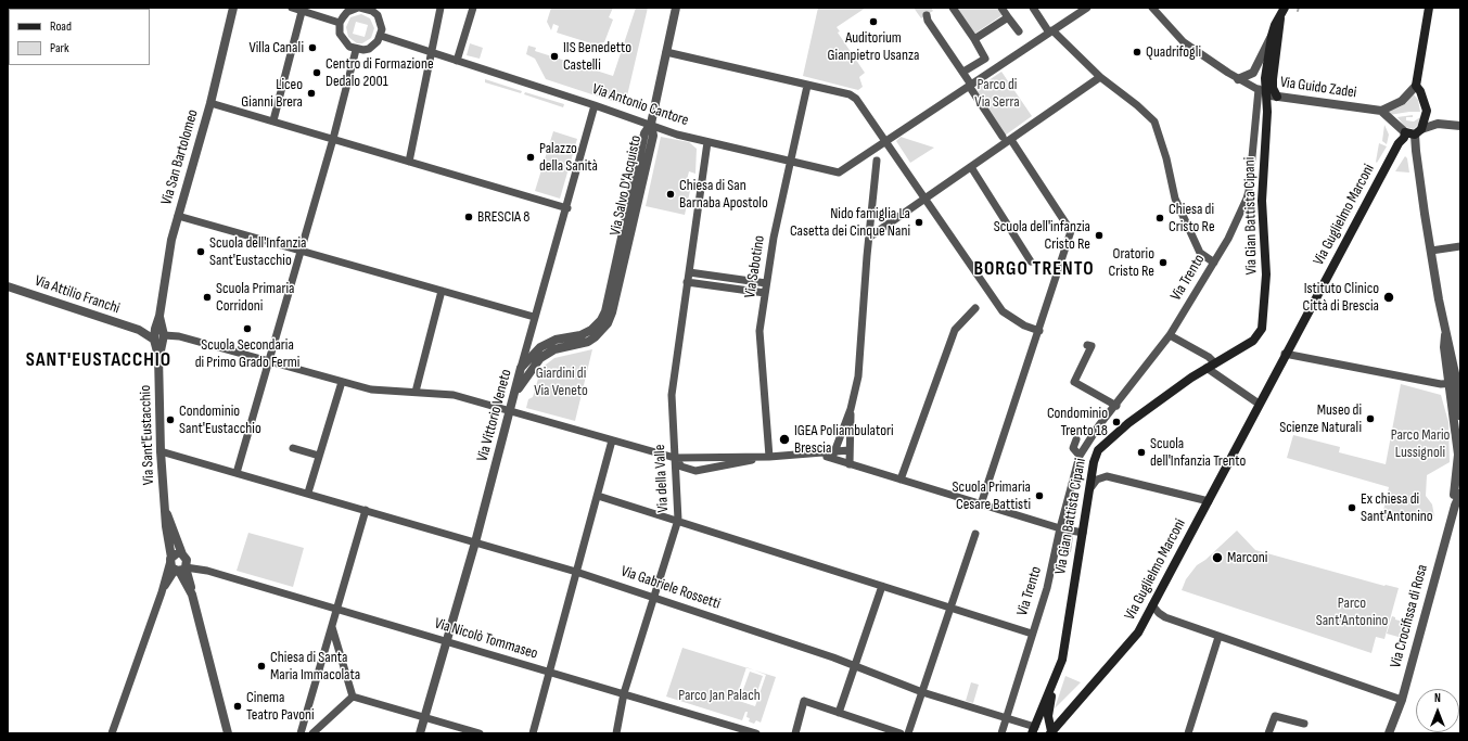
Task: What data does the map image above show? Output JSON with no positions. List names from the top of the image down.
{
  "streets": {
    "main road": ["Via Guglielmo Marconi", "Via Gian Battista Cipani"],
    "street": [
      "Via Guido Zadei",
      "Via Antonio Cantore",
      "Via San Bartolomeo",
      "Via Salvo D'Acquisto",
      "Via Sabotino",
      "Via Trento",
      "Via Attilio Franchi",
      "Via Vittorio Veneto",
      "Via Sant'Eustacchio",
      "Via della Valle",
      "Via Gabriele Rossetti",
      "Via Crocifissa di Rosa",
      "Via Nicolò Tommaseo"
    ]
  },
  "crossings": [
    ["Via Guido Zadei", "Via Gian Battista Cipani"],
    ["Via Guido Zadei", "Via Trento"],
    ["Via Antonio Cantore", "Via Salvo D'Acquisto"],
    ["Via Antonio Cantore", "Via Sabotino"],
    ["Via Antonio Cantore", "Via Vittorio Veneto"],
    ["Via Antonio Cantore", "Via della Valle"],
    ["Via San Bartolomeo", "Via Attilio Franchi"],
    ["Via San Bartolomeo", "Via Sant'Eustacchio"],
    ["Via Salvo D'Acquisto", "Via Vittorio Veneto"],
    ["Via Gian Battista Cipani", "Via Gabriele Rossetti"],
    ["Via Trento", "Via Gabriele Rossetti"],
    ["Via Attilio Franchi", "Via Sant'Eustacchio"],
    ["Via Vittorio Veneto", "Via Gabriele Rossetti"],
    ["Via Vittorio Veneto", "Via Nicolò Tommaseo"],
    ["Via Sant'Eustacchio", "Via Gabriele Rossetti"],
    ["Via Sant'Eustacchio", "Via Nicolò Tommaseo"],
    ["Via della Valle", "Via Gabriele Rossetti"],
    ["Via della Valle", "Via Nicolò Tommaseo"]
  ],
  "districts": ["BORGO TRENTO", "SANT'EUSTACCHIO"],
  "parks": [
    "Parco di Via Serra",
    "Giardini di Via Veneto",
    "Parco Mario Lussignoli",
    "Parco Sant'Antonino",
    "Parco Jan Palach"
  ],
  "places": [
    "Auditorium Gianpietro Usanza",
    "Villa Canali",
    "Quadrifogli",
    "IIS Benedetto Castelli",
    "Centro di Formazione Dedalo 2001",
    "Liceo Gianni Brera",
    "Palazzo della Sanità",
    "Chiesa di San Barnaba Apostolo",
    "BRESCIA 8",
    "Chiesa di Cristo Re",
    "Nido famiglia La Casetta dei Cinque Nani",
    "Scuola dell'infanzia Cristo Re",
    "Scuola dell'Infanzia Sant'Eustacchio",
    "Oratorio Cristo Re",
    "Scuola Primaria Corridoni",
    "Istituto Clinico Città di Brescia",
    "Scuola Secondaria di Primo Grado Fermi",
    "Museo di Scienze Naturali",
    "Condominio Sant'Eustacchio",
    "Condominio Trento 18",
    "IGEA Poliambulatori Brescia",
    "Scuola dell'Infanzia Trento",
    "Scuola Primaria Cesare Battisti",
    "Ex chiesa di Sant'Antonino",
    "Marconi",
    "Chiesa di Santa Maria Immacolata",
    "Cinema Teatro Pavoni"
  ],
  "legend": ["Road", "Park"],
  "north": "top"
}
